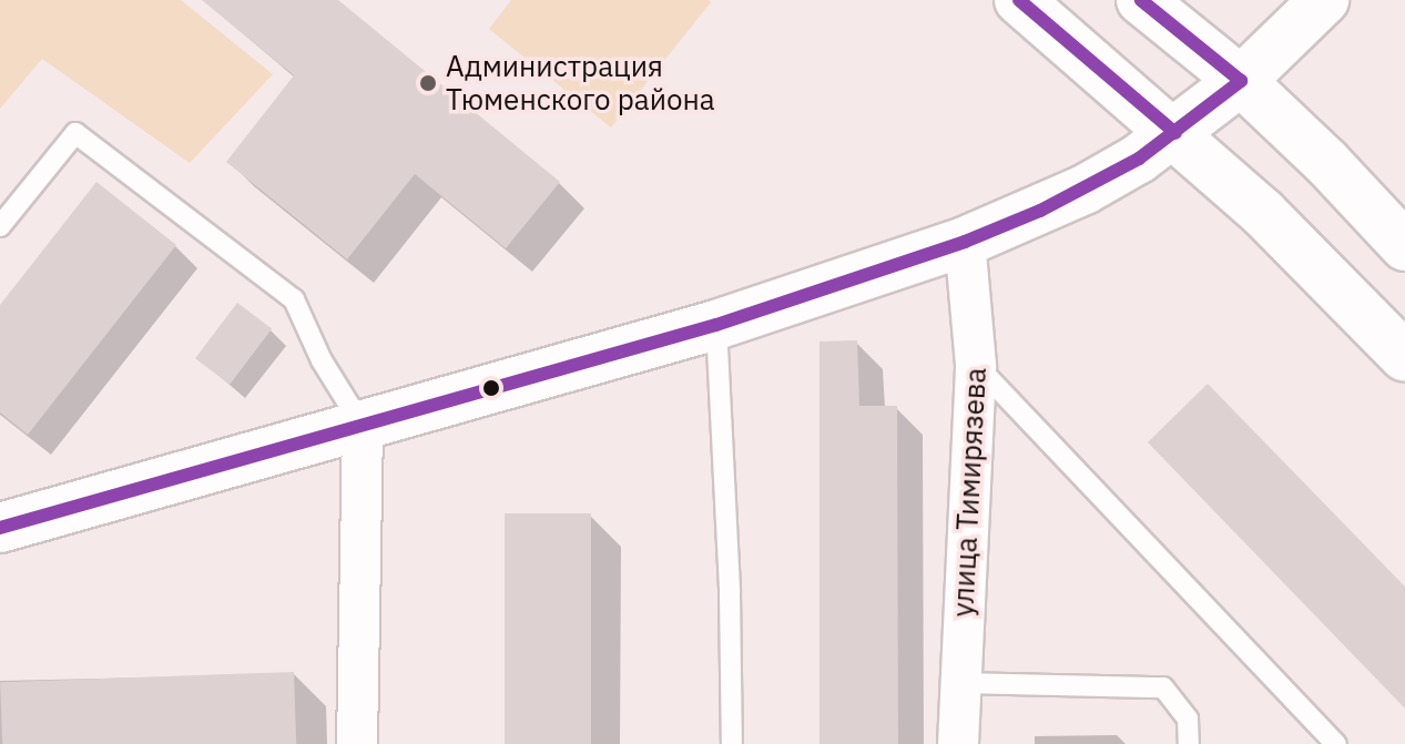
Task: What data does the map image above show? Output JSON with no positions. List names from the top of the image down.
{
  "streets": {
    "street": ["улица Тимирязева"]
  },
  "places": ["Администрация Тюменского района"]
}
